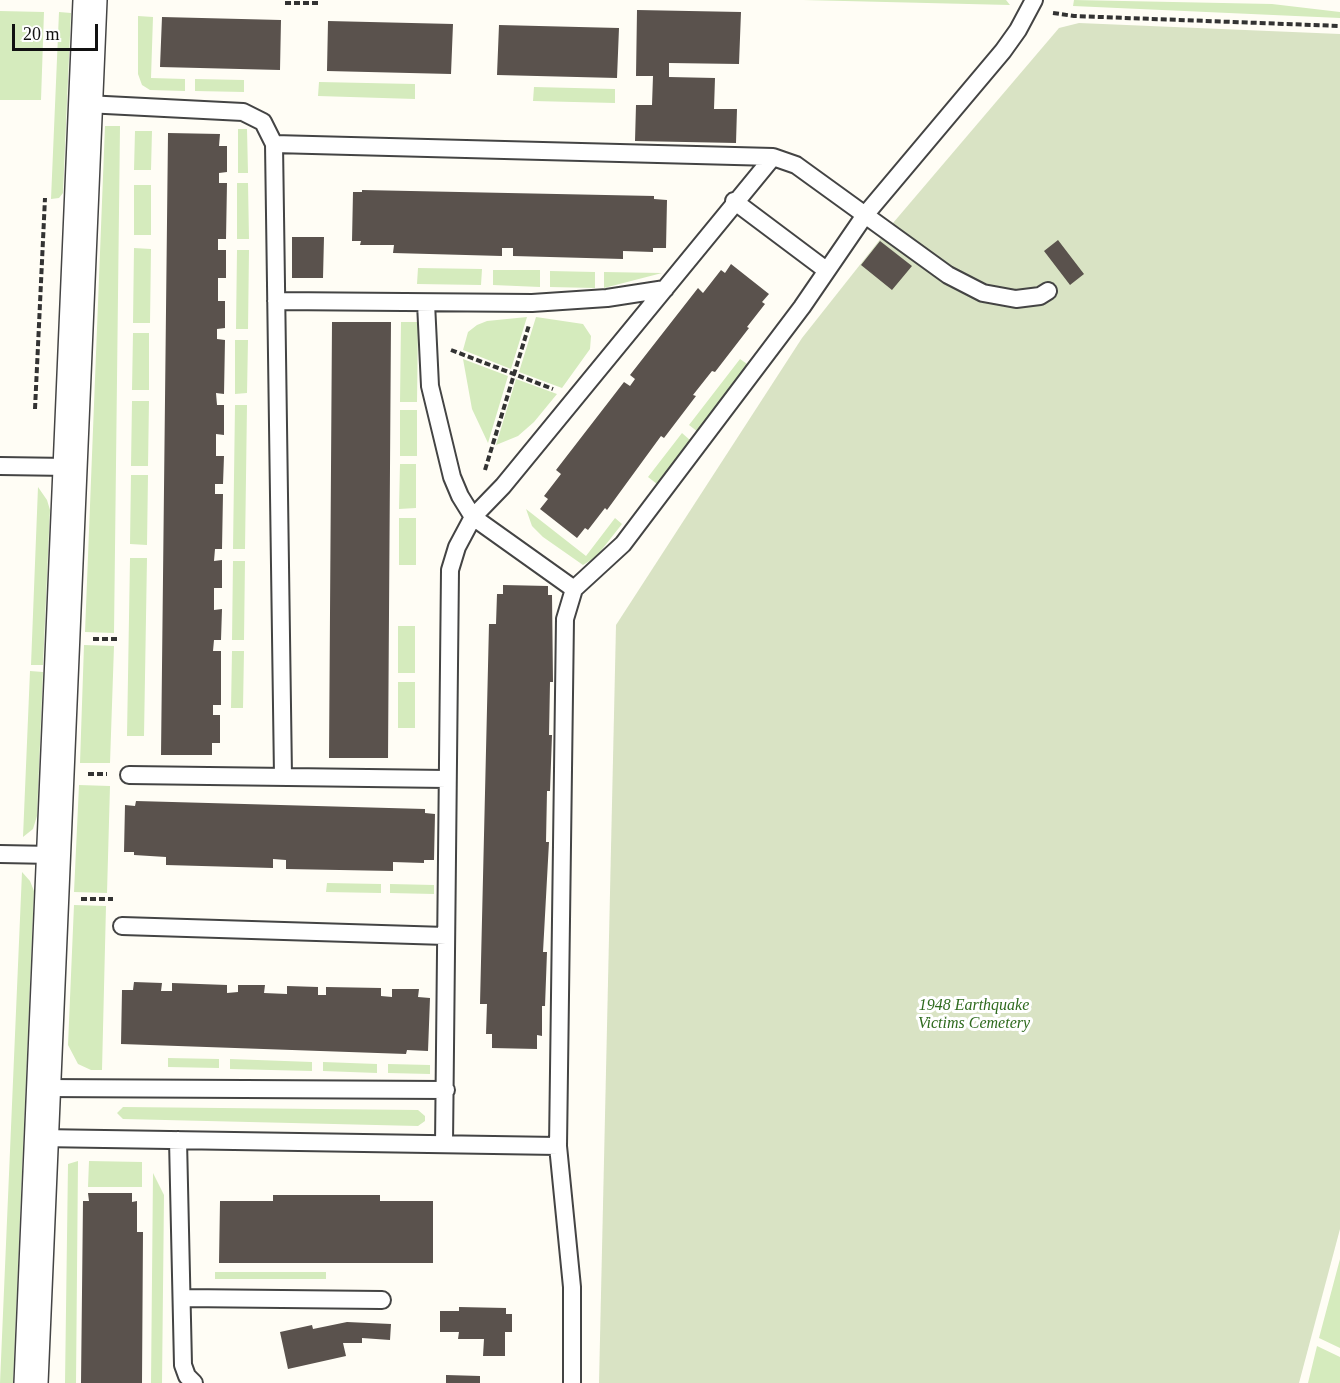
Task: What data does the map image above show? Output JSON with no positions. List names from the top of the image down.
{
  "parks": ["1948 Earthquake Victims Cemetery"],
  "scale_bar": "20 m"
}
